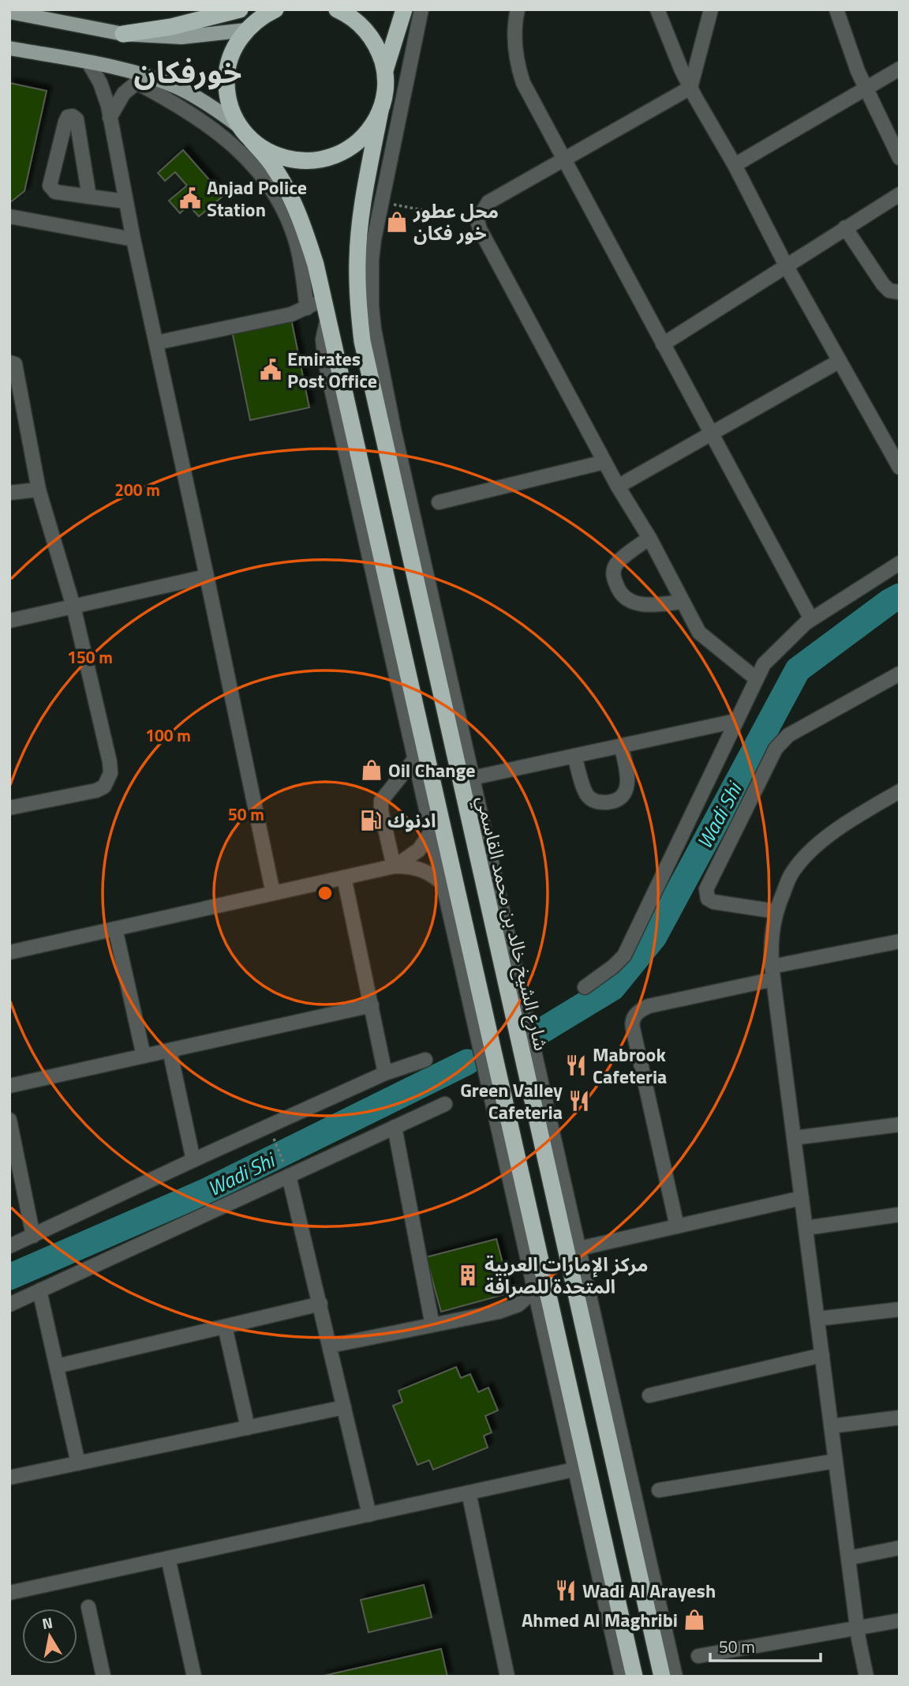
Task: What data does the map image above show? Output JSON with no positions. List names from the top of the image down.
{
  "streets": {
    "highway": ["شارع الشيخ خالد بن محمد القاسمي"]
  },
  "districts": ["خورفكان"],
  "water": ["Wadi Shi"],
  "places": {
    "public building": ["Anjad Police Station", "Emirates Post Office"],
    "shop": ["محل عطور خور فكان", "Oil Change", "Ahmed Al Maghribi"],
    "fuel station": ["ادنوك"],
    "restaurant": ["Mabrook Cafeteria", "Green Valley Cafeteria", "Wadi Al Arayesh"],
    "building": ["مركز الإمارات العربية المتحدة للصرافة"]
  },
  "scale_bar": "50 m",
  "north": "top",
  "rings": [
    "200 m",
    "150 m",
    "100 m",
    "50 m"
  ]
}
